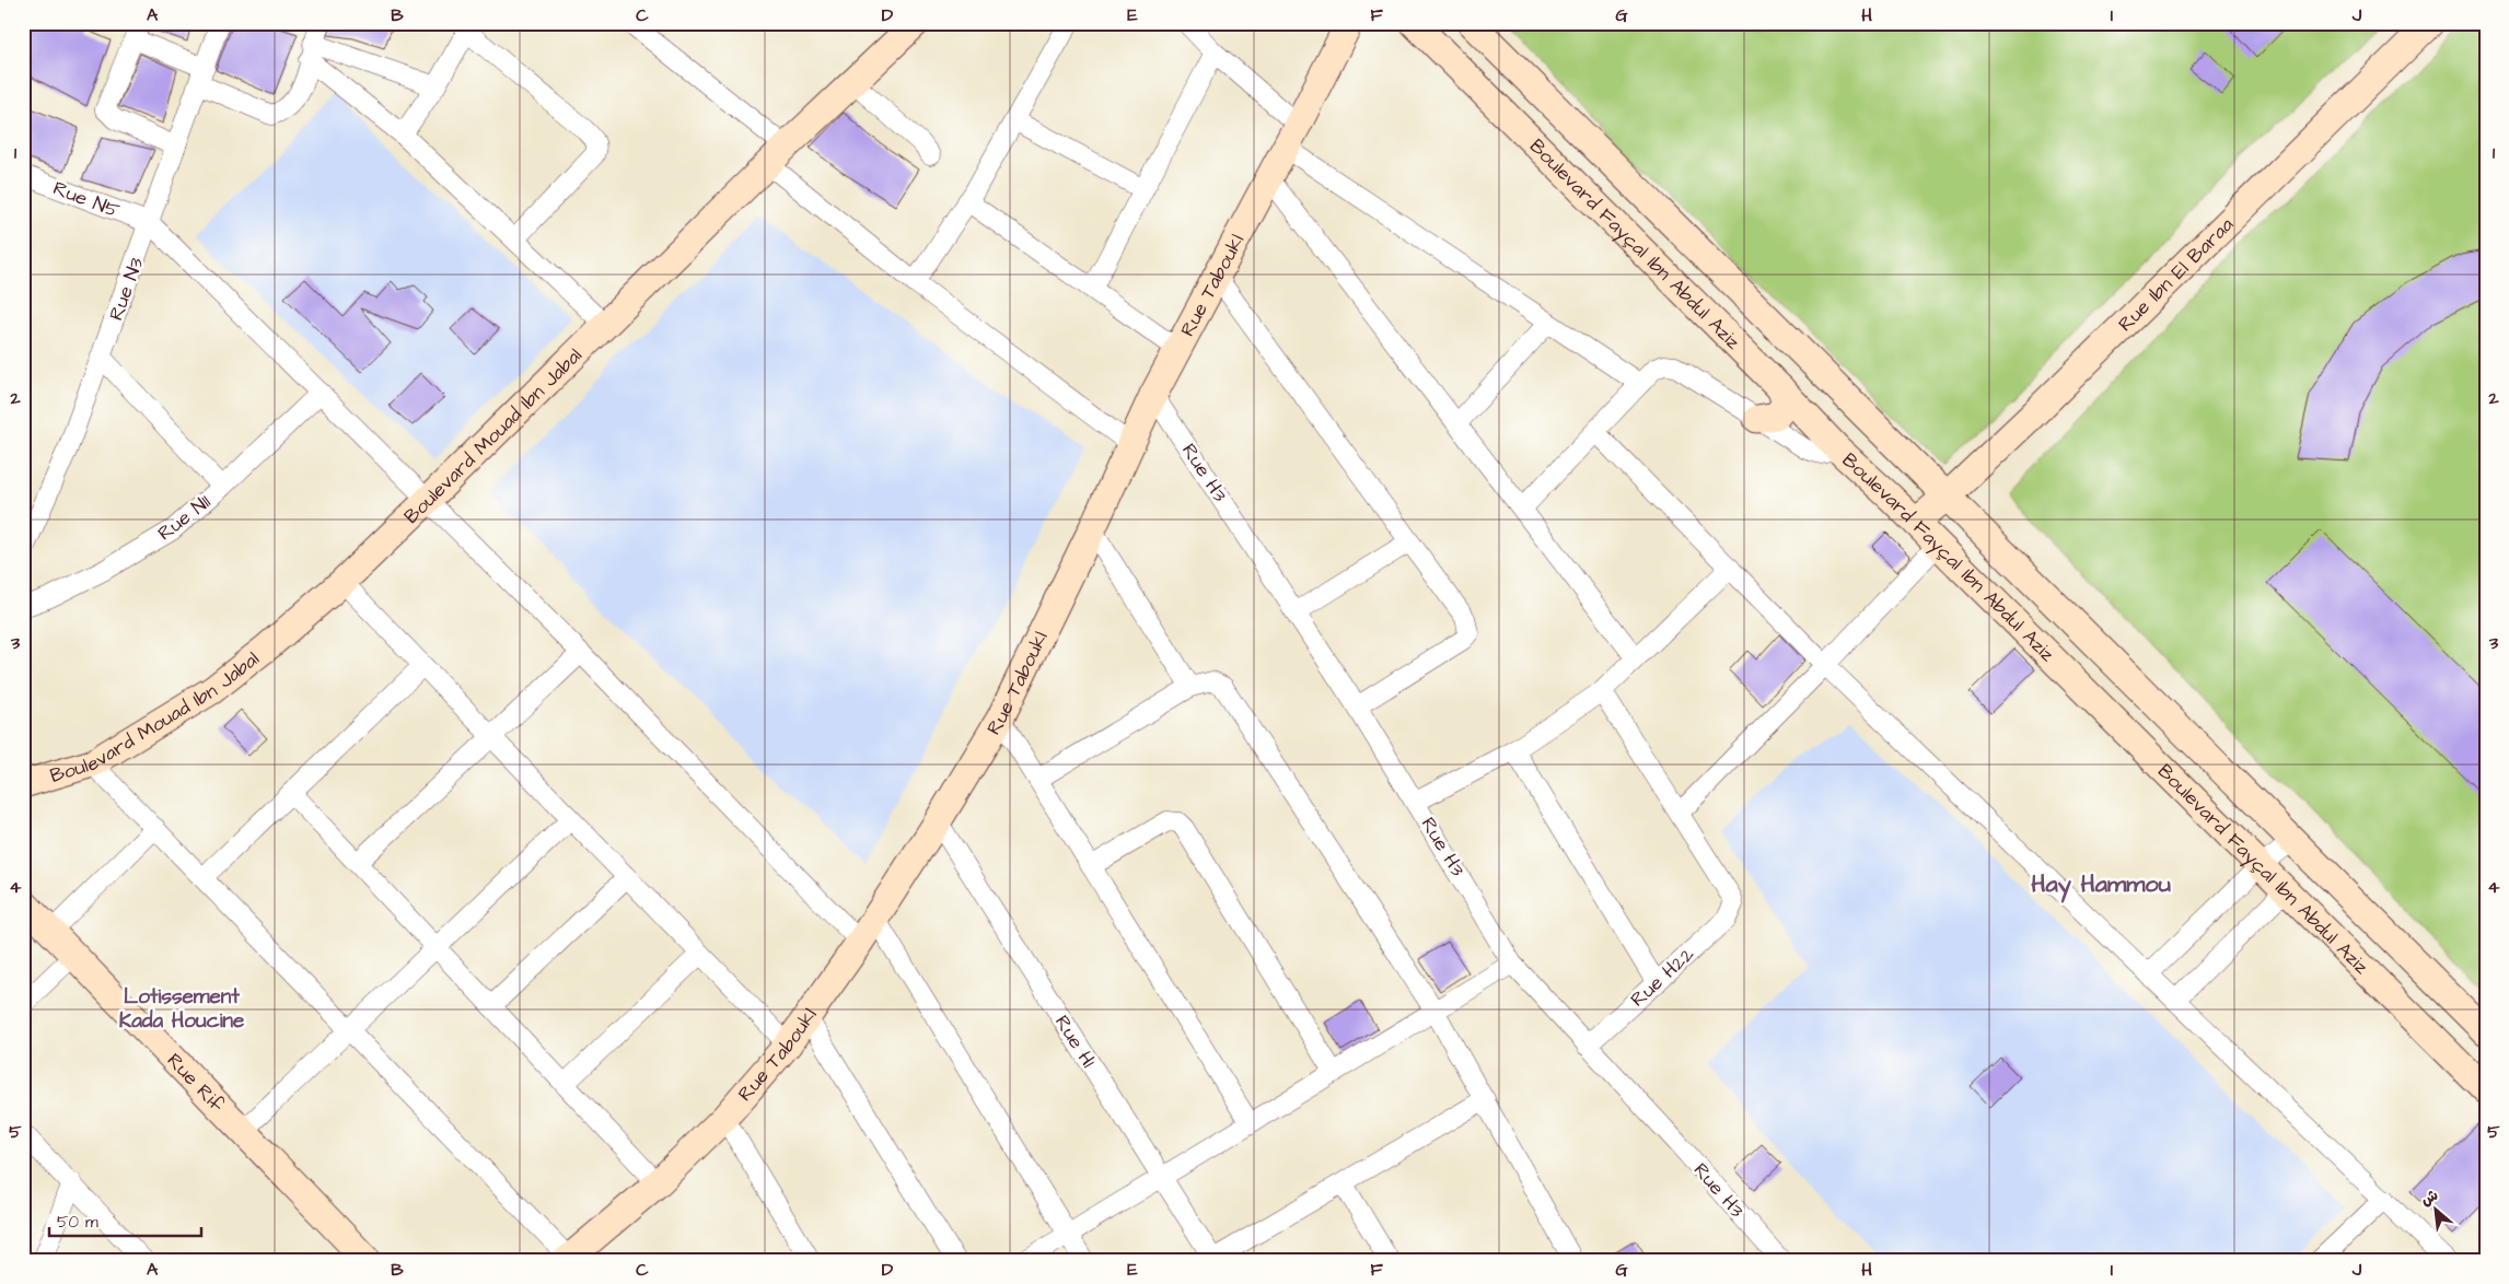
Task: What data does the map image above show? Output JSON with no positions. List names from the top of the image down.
{
  "streets": {
    "main road": [
      "Boulevard Fayçal Ibn Abdul Aziz",
      "Rue Ibn El Baraa",
      "Rue Taboukl",
      "Boulevard Mouad Ibn Jabal",
      "Rue Rif"
    ],
    "street": [
      "Rue N5",
      "Rue N3",
      "Rue H3",
      "Rue N11",
      "Rue H22",
      "Rue H1"
    ]
  },
  "crossings": [
    ["Rue N5", "Rue N3"],
    ["Boulevard Fayçal Ibn Abdul Aziz", "Rue Ibn El Baraa"],
    ["Rue Taboukl", "Rue H3"],
    ["Rue Taboukl", "Rue H1"],
    ["Rue H3", "Rue H22"]
  ],
  "districts": ["Hay Hammou", "Lotissement Kada Houcine"],
  "scale_bar": "50 m",
  "north": "top left",
  "grid": {
    "columns": [
      "A",
      "B",
      "C",
      "D",
      "E",
      "F",
      "G",
      "H",
      "I",
      "J"
    ],
    "rows": [
      "1",
      "2",
      "3",
      "4",
      "5"
    ]
  }
}
